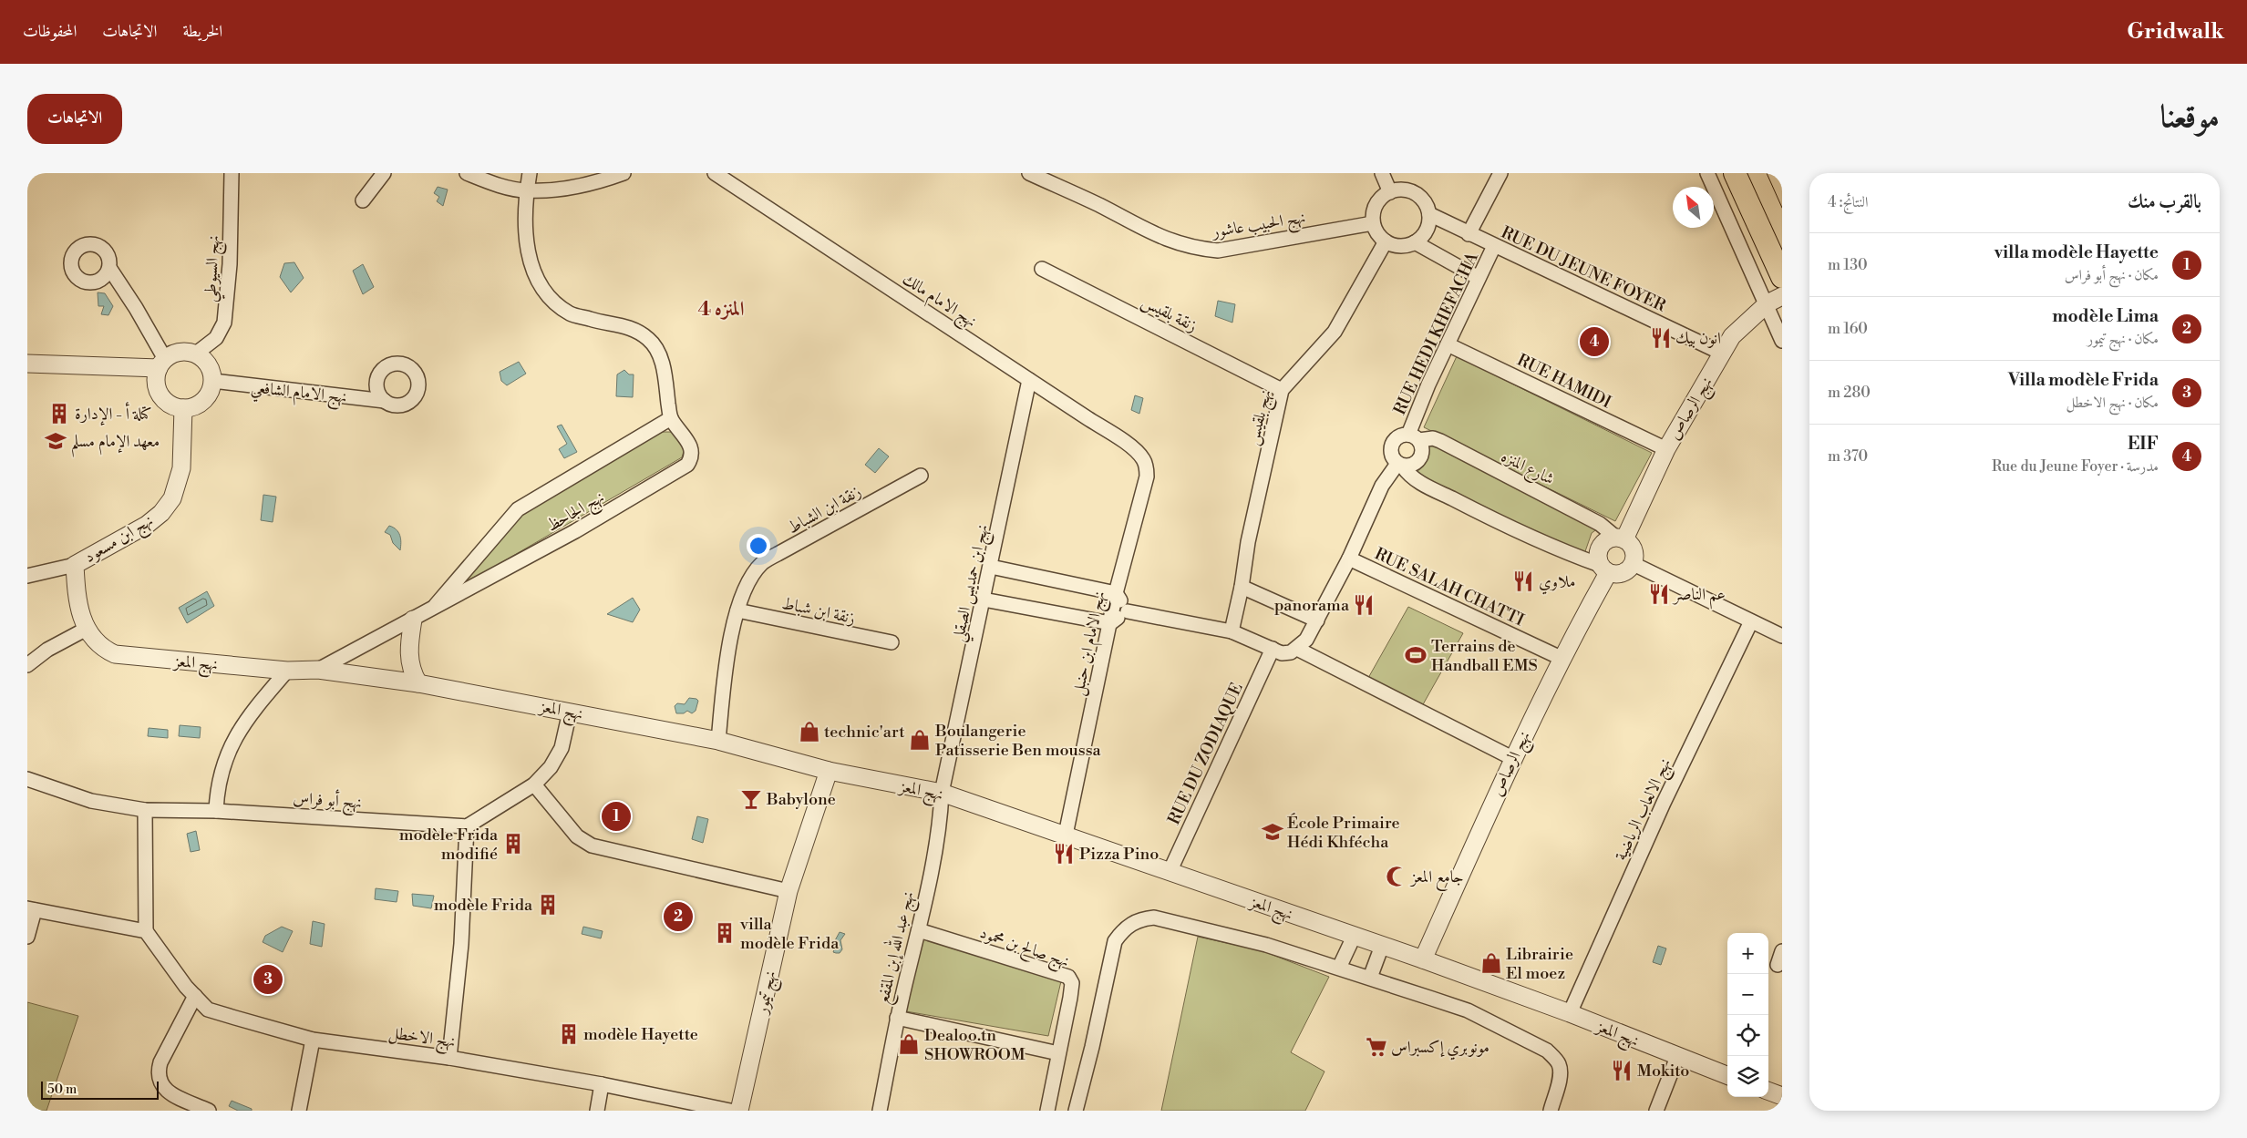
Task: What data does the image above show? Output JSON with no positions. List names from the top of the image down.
{
  "streets": {
    "street": [
      "نهج الحبيب عاشور",
      "نهج السيوطي",
      "RUE DU JEUNE FOYER",
      "نهج الامام مالك",
      "زنقة بلقيس",
      "RUE HEDI KHEFACHA",
      "RUE HAMIDI",
      "نهج الامام الشافعي",
      "نهج الرصاص",
      "نهج بلقيس",
      "شارع المنزه",
      "زنقة ابن الشباط",
      "نهج الجاحظ",
      "نهج ابن مسعود",
      "نهج ابن حمديس الصقلي",
      "RUE SALAH CHATTI",
      "زنقة ابن شباط",
      "نهج الامام ابن حنبل",
      "نهج المعز",
      "RUE DU ZODIAQUE",
      "نهج أبو فراس",
      "نهج الالعاب الرياضية",
      "نهج صالح بن محمود",
      "نهج عبد الله إبن المقفع",
      "نهج تيمور",
      "نهج الاخطل"
    ]
  },
  "crossings": [
    ["نهج الحبيب عاشور", "RUE DU JEUNE FOYER"],
    ["نهج الحبيب عاشور", "نهج بلقيس"],
    ["نهج السيوطي", "نهج الامام الشافعي"],
    ["نهج السيوطي", "نهج ابن مسعود"],
    ["RUE DU JEUNE FOYER", "RUE HEDI KHEFACHA"],
    ["RUE DU JEUNE FOYER", "نهج الرصاص"],
    ["RUE DU JEUNE FOYER", "نهج بلقيس"],
    ["نهج الامام مالك", "نهج ابن حمديس الصقلي"],
    ["نهج الامام مالك", "نهج الامام ابن حنبل"],
    ["زنقة بلقيس", "نهج بلقيس"],
    ["RUE HEDI KHEFACHA", "RUE HAMIDI"],
    ["RUE HEDI KHEFACHA", "شارع المنزه"],
    ["RUE HAMIDI", "نهج الرصاص"],
    ["نهج الامام الشافعي", "نهج ابن مسعود"],
    ["نهج الرصاص", "شارع المنزه"],
    ["نهج الرصاص", "RUE SALAH CHATTI"],
    ["نهج الرصاص", "نهج المعز"],
    ["زنقة ابن الشباط", "زنقة ابن شباط"],
    ["زنقة ابن الشباط", "نهج المعز"],
    ["نهج الجاحظ", "نهج المعز"],
    ["نهج ابن مسعود", "نهج المعز"],
    ["نهج ابن حمديس الصقلي", "نهج المعز"],
    ["نهج ابن حمديس الصقلي", "نهج عبد الله إبن المقفع"],
    ["نهج الامام ابن حنبل", "نهج المعز"],
    ["نهج المعز", "RUE DU ZODIAQUE"],
    ["نهج المعز", "نهج الالعاب الرياضية"],
    ["نهج المعز", "نهج عبد الله إبن المقفع"],
    ["نهج المعز", "نهج تيمور"],
    ["نهج صالح بن محمود", "نهج عبد الله إبن المقفع"]
  ],
  "districts": ["المنزه 4"],
  "places": {
    "restaurant": [
      "انون بيك",
      "ملاوي",
      "عم الناصر",
      "panorama",
      "Pizza Pino",
      "Mokito"
    ],
    "building": [
      "كتلة أ - الإدارة",
      "modèle Frida modifié",
      "modèle Frida",
      "villa modèle Frida",
      "modèle Hayette"
    ],
    "school or university": ["معهد الإمام مسلم", "École Primaire Hédi Khfécha"],
    "sports": ["Terrains de Handball EMS"],
    "shop": [
      "technic'art",
      "Boulangerie Patisserie Ben moussa",
      "Librairie El moez",
      "Dealoo.tn SHOWROOM"
    ],
    "bar": ["Babylone"],
    "mosque": ["جامع المعز"],
    "supermarket": ["مونوبري إكسبراس"]
  },
  "scale_bar": "50 m",
  "north": "top left",
  "page": {
    "header": "Gridwalk",
    "nav": ["الخريطة", "الاتجاهات", "المحفوظات"],
    "title": "موقعنا",
    "buttons": "الاتجاهات",
    "heading": ["بالقرب منك", "النتائج: 4"],
    "list": [
      {
        "mark": "1",
        "name": "villa modèle Hayette",
        "note": "مكان · نهج أبو فراس",
        "value": "130 m"
      },
      {
        "mark": "2",
        "name": "modèle Lima",
        "note": "مكان · نهج تيمور",
        "value": "160 m"
      },
      {
        "mark": "3",
        "name": "Villa modèle Frida",
        "note": "مكان · نهج الاخطل",
        "value": "280 m"
      },
      {
        "mark": "4",
        "name": "EIF",
        "note": "مدرسة · Rue du Jeune Foyer",
        "value": "370 m"
      }
    ],
    "pins": [
      "4",
      "1",
      "2",
      "3"
    ],
    "map_buttons": ["+", "−"],
    "scale": "50 m"
  }
}
